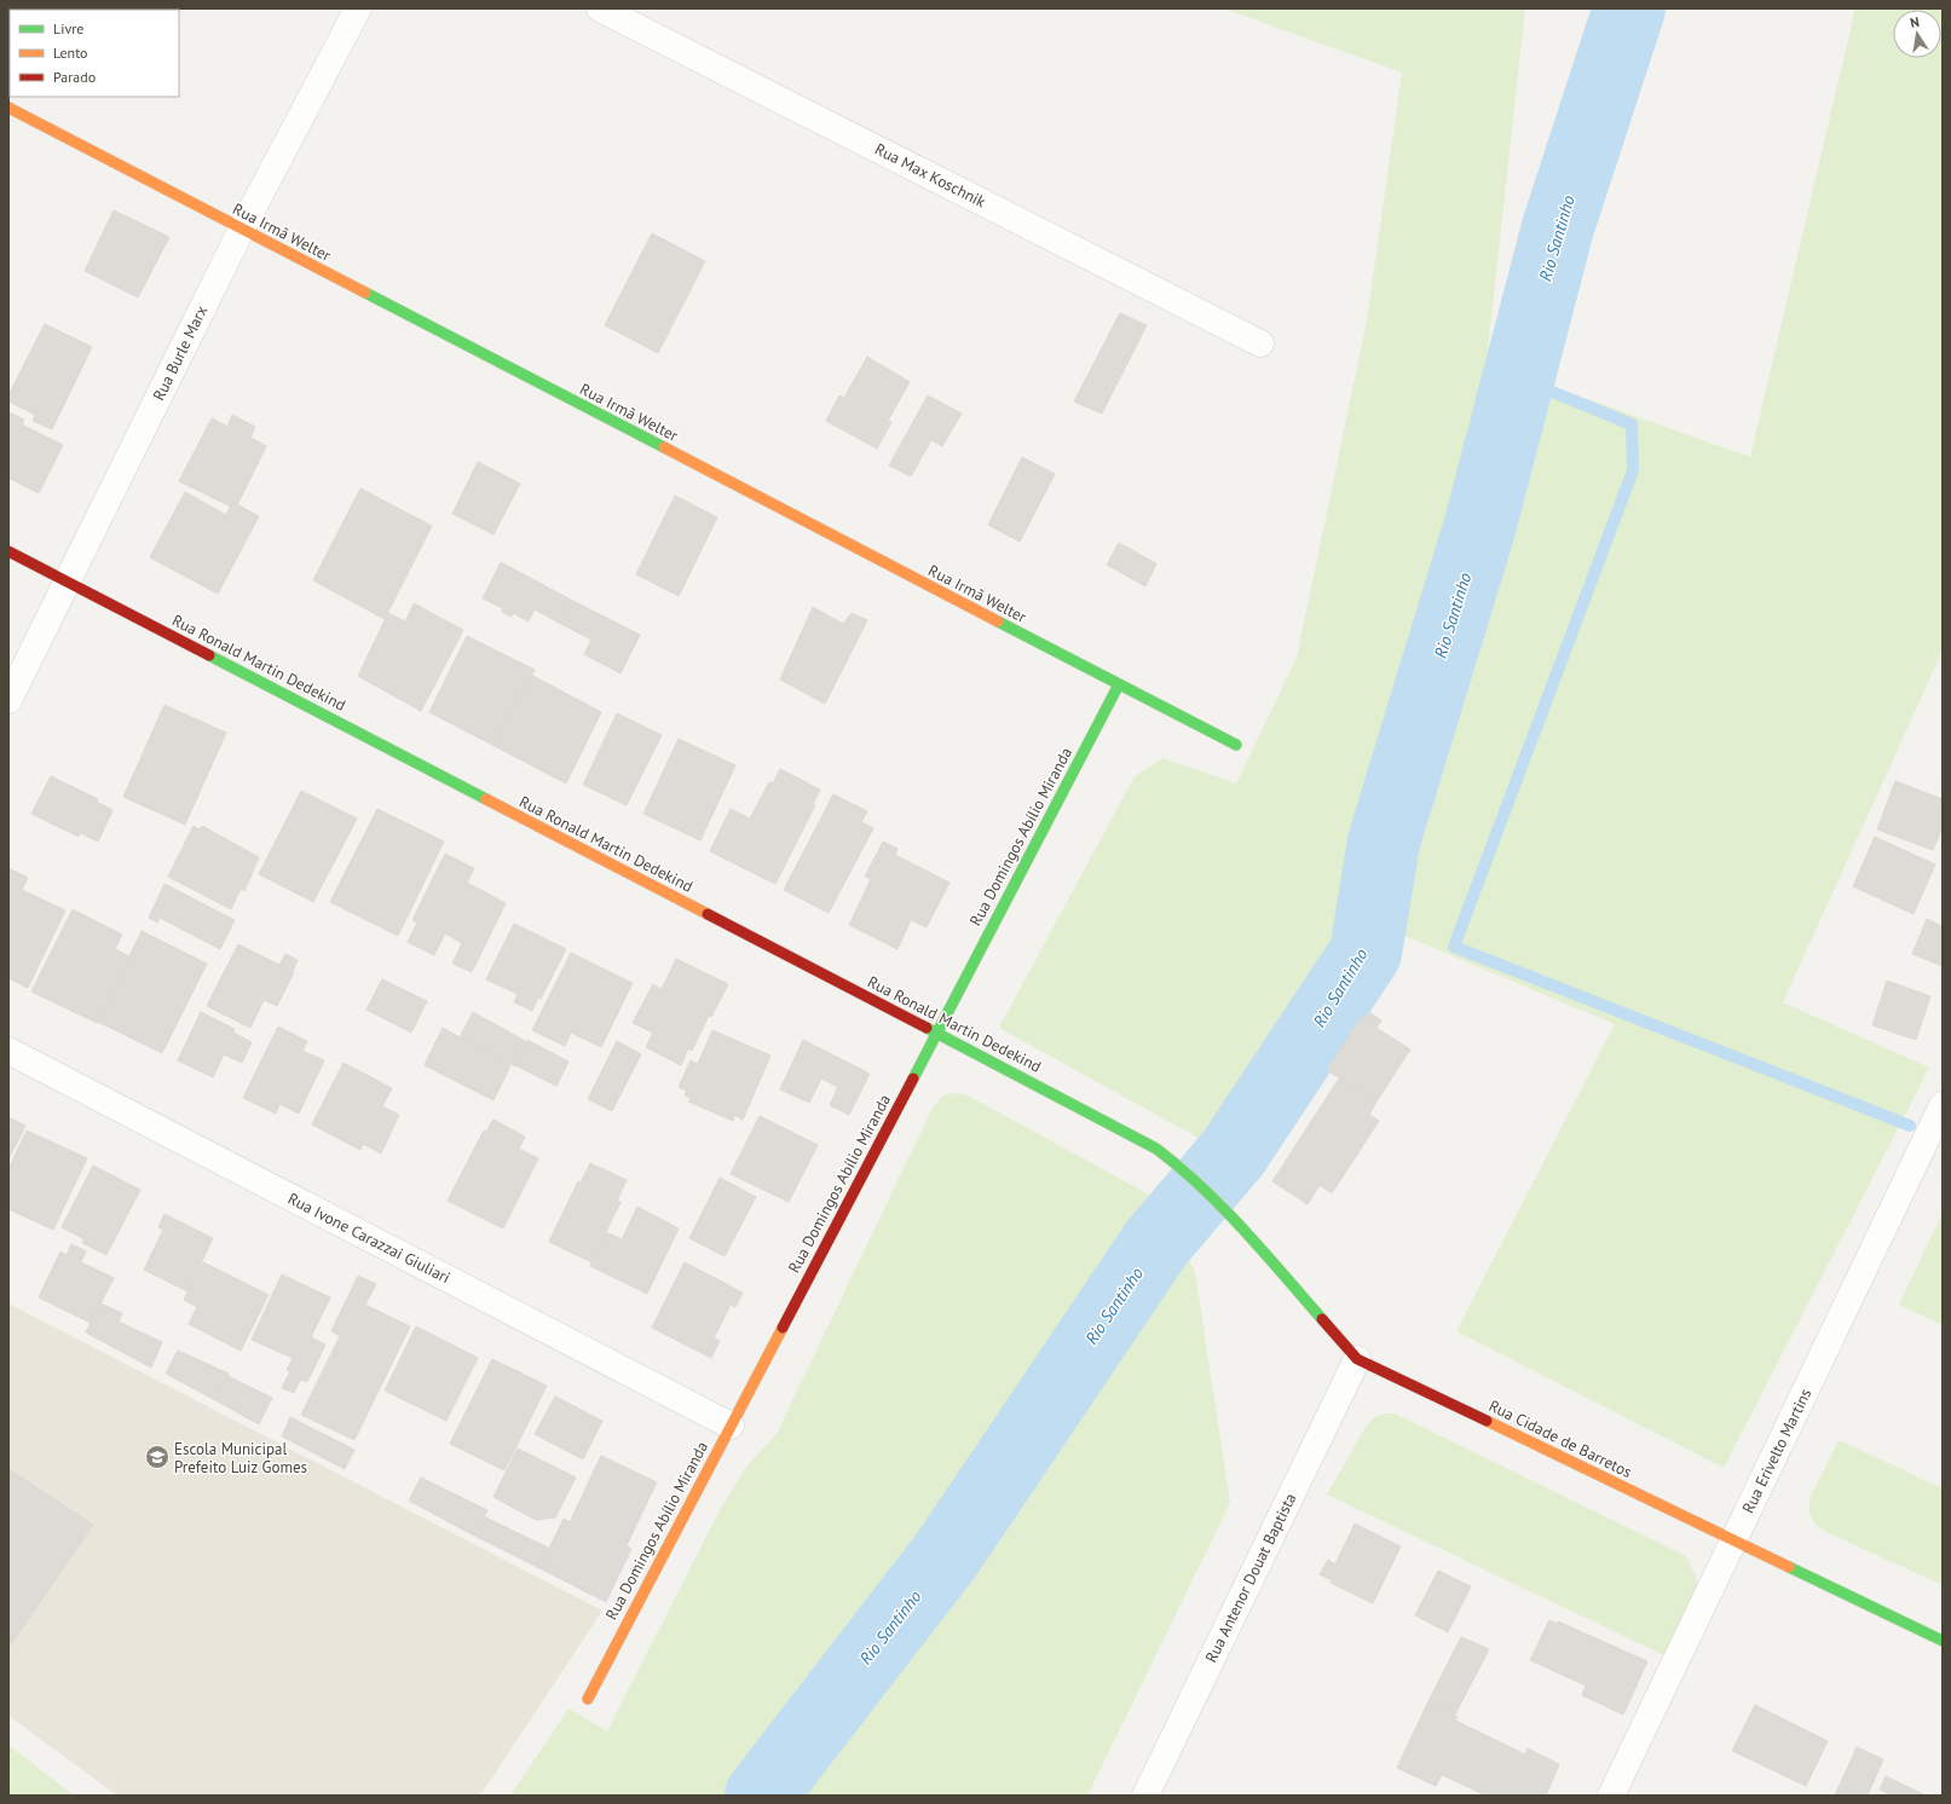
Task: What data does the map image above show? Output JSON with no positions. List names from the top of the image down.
{
  "streets": {
    "street": [
      "Rua Max Koschnik",
      "Rua Irmã Welter",
      "Rua Burle Marx",
      "Rua Ronald Martin Dedekind",
      "Rua Domingos Abílio Miranda",
      "Rua Ivone Carazzai Giuliari",
      "Rua Cidade de Barretos",
      "Rua Erivelto Martins",
      "Rua Antenor Douat Baptista"
    ]
  },
  "crossings": [
    ["Rua Irmã Welter", "Rua Burle Marx"],
    ["Rua Irmã Welter", "Rua Domingos Abílio Miranda"],
    ["Rua Burle Marx", "Rua Ronald Martin Dedekind"],
    ["Rua Ronald Martin Dedekind", "Rua Domingos Abílio Miranda"],
    ["Rua Ronald Martin Dedekind", "Rua Cidade de Barretos"],
    ["Rua Domingos Abílio Miranda", "Rua Ivone Carazzai Giuliari"],
    ["Rua Cidade de Barretos", "Rua Erivelto Martins"],
    ["Rua Cidade de Barretos", "Rua Antenor Douat Baptista"]
  ],
  "water": ["Rio Santinho"],
  "places": {
    "school or university": ["Escola Municipal Prefeito Luiz Gomes"]
  },
  "legend": ["Livre", "Lento", "Parado"],
  "north": "top"
}
